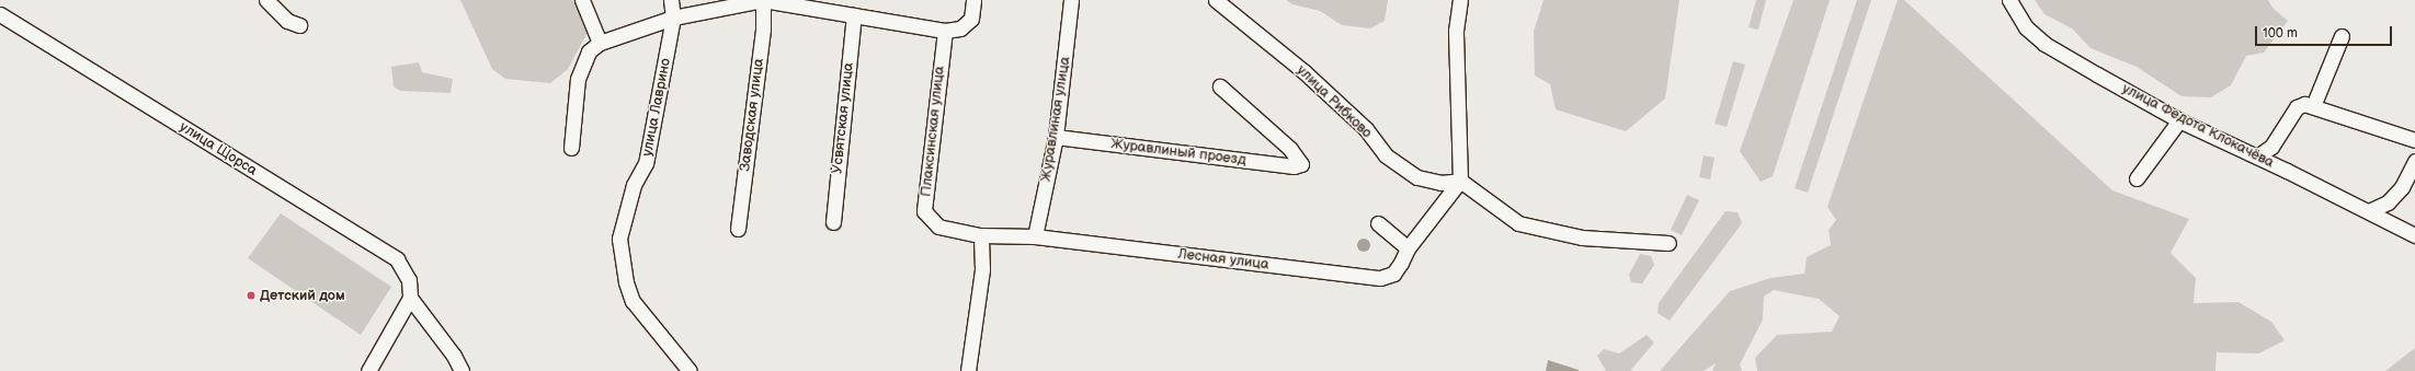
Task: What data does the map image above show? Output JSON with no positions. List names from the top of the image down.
{
  "streets": {
    "street": [
      "улица Рибково",
      "улица Лаврино",
      "Заводская улица",
      "Усвятская улица",
      "Журавлиная улица",
      "улица Федота Клокачёва",
      "Плаксинская улица",
      "улица Щорса",
      "Журавлиный проезд",
      "Лесная улица"
    ]
  },
  "crossings": [
    ["улица Рибково", "Лесная улица"],
    ["Журавлиная улица", "Журавлиный проезд"],
    ["Журавлиная улица", "Лесная улица"],
    ["Плаксинская улица", "Лесная улица"]
  ],
  "places": ["Детский дом"],
  "scale_bar": "100 m"
}
